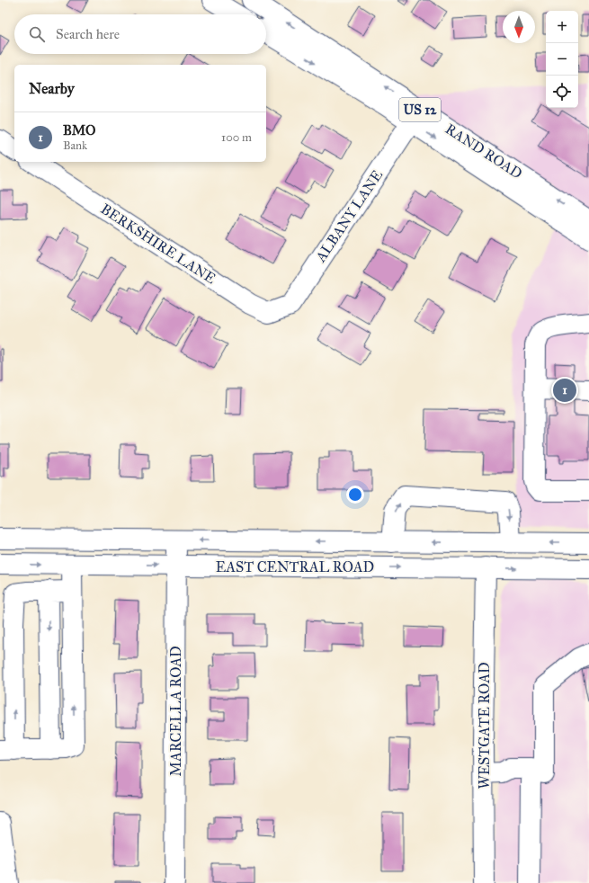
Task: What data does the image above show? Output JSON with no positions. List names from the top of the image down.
{
  "streets": {
    "main road": [
      "US 12",
      "RAND ROAD",
      "ALBANY LANE",
      "BERKSHIRE LANE",
      "EAST CENTRAL ROAD",
      "MARCELLA ROAD",
      "WESTGATE ROAD"
    ]
  },
  "crossings": [
    ["ALBANY LANE", "BERKSHIRE LANE"],
    ["EAST CENTRAL ROAD", "MARCELLA ROAD"],
    ["EAST CENTRAL ROAD", "WESTGATE ROAD"]
  ],
  "north": "bottom",
  "page": {
    "map_buttons": ["+", "−"],
    "search": "Search here",
    "heading": "Nearby",
    "list": [
      {
        "mark": "1",
        "name": "BMO",
        "note": "Bank",
        "value": "100 m"
      }
    ],
    "pins": "1"
  }
}
